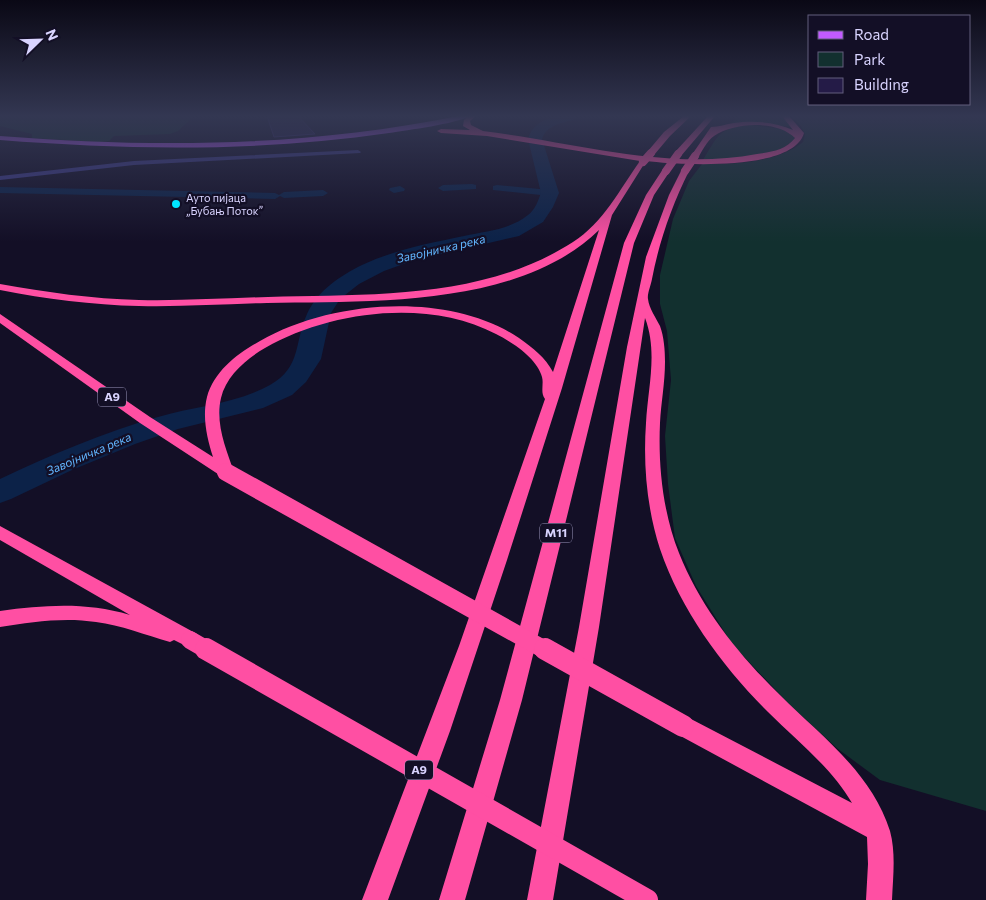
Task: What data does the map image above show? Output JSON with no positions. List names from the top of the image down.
{
  "streets": {
    "highway": ["A9", "M11"]
  },
  "water": ["Завојничка река"],
  "places": ["Ауто пијаца „Бубањ Поток”"],
  "legend": ["Road", "Park", "Building"],
  "north": "top right"
}
